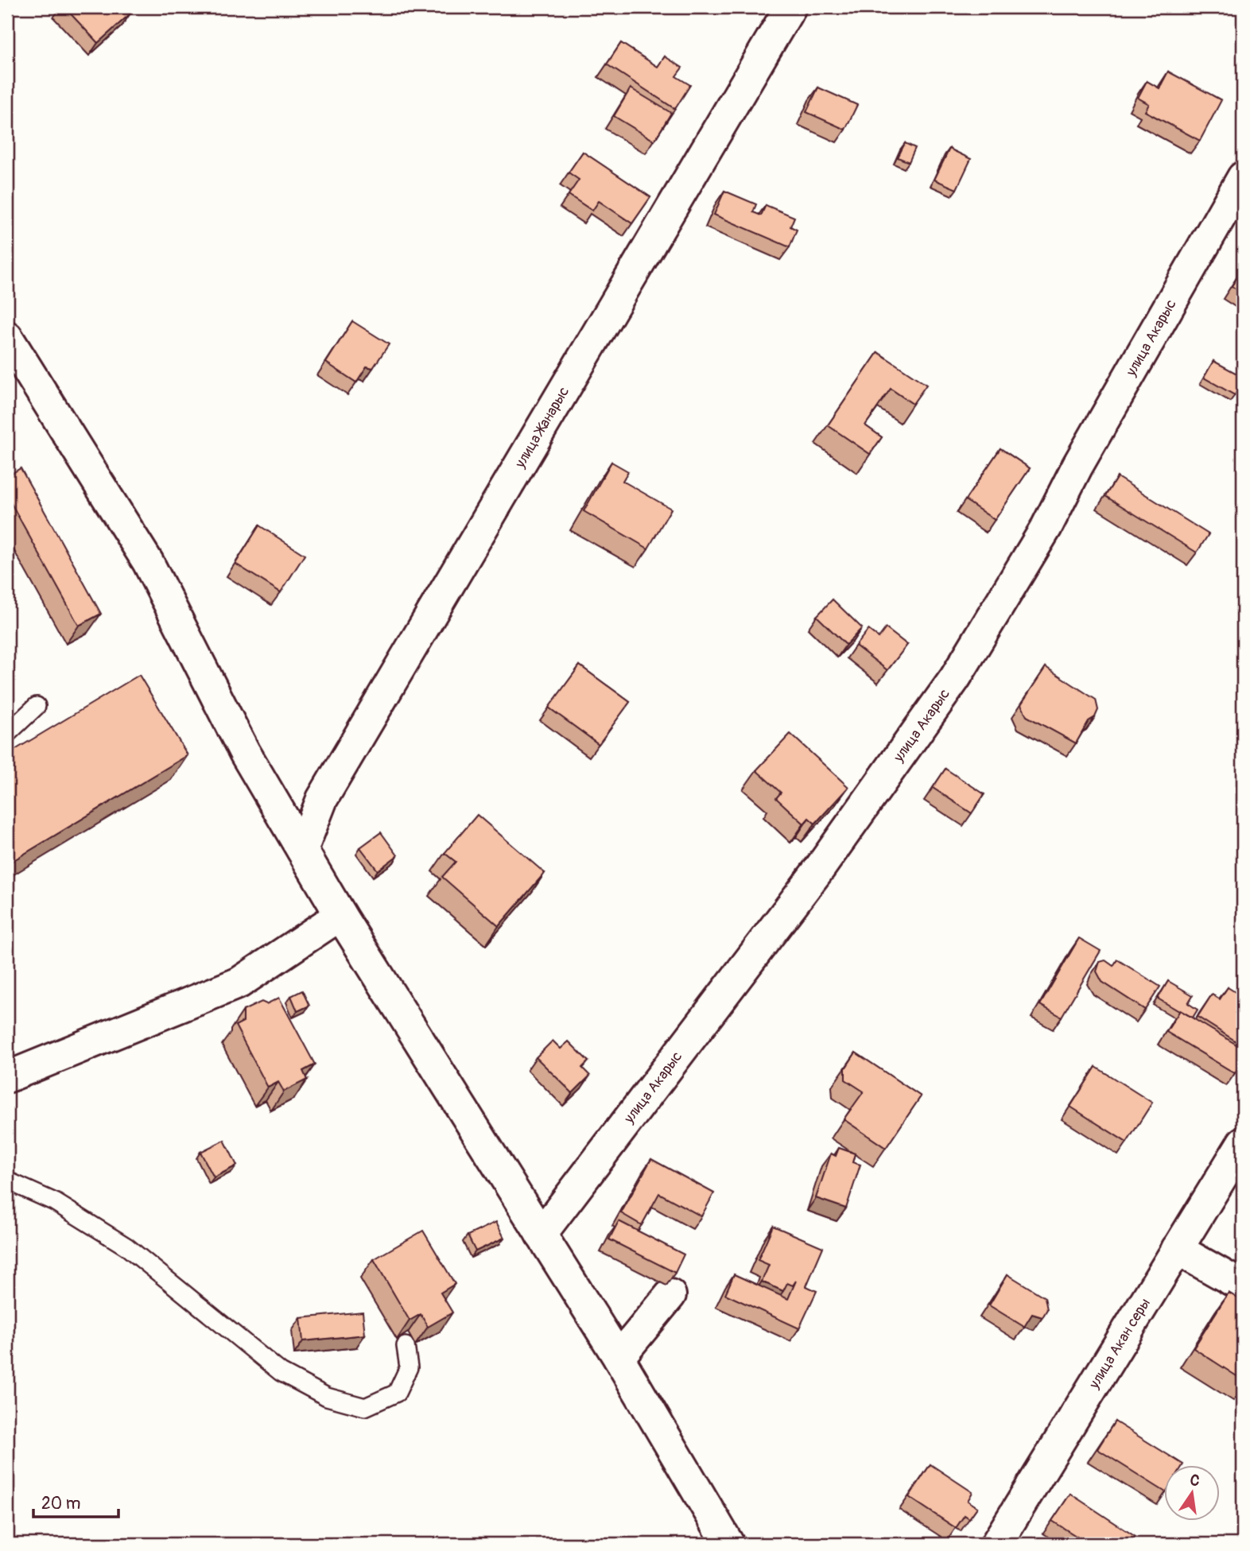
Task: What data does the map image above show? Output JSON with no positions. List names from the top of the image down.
{
  "streets": {
    "street": ["улица Акарыс", "улица Жанарыс", "улица Акан серы"]
  },
  "scale_bar": "20 m",
  "north": "top"
}
